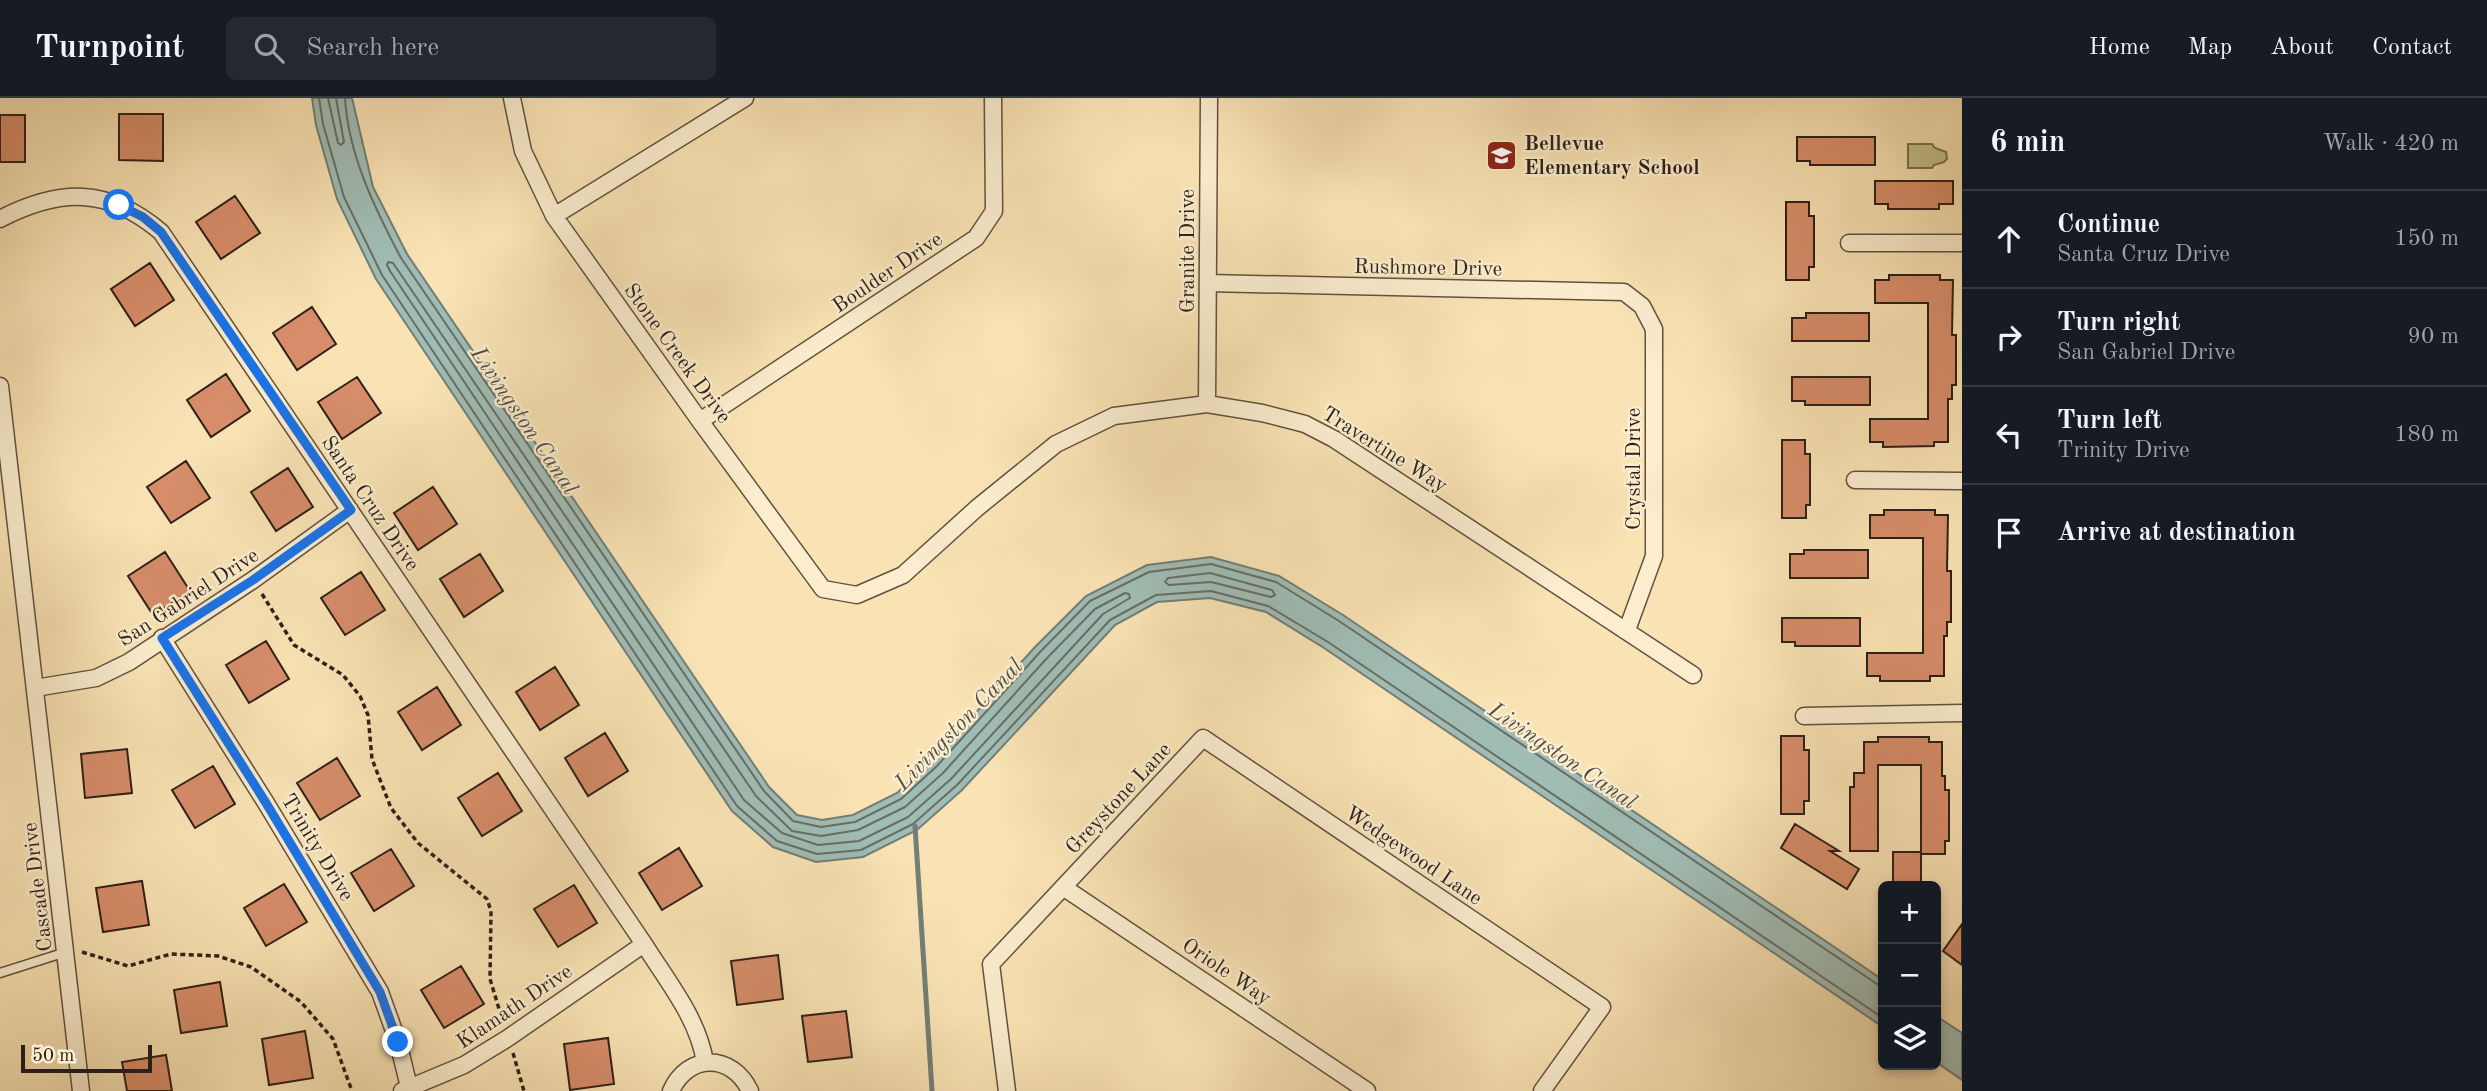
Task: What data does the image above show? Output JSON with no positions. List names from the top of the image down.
{
  "streets": {
    "street": [
      "Granite Drive",
      "Rushmore Drive",
      "Boulder Drive",
      "Stone Creek Drive",
      "Travertine Way",
      "Crystal Drive",
      "Santa Cruz Drive",
      "San Gabriel Drive",
      "Greystone Lane",
      "Trinity Drive",
      "Wedgewood Lane",
      "Cascade Drive",
      "Oriole Way",
      "Klamath Drive"
    ]
  },
  "crossings": [
    ["Granite Drive", "Rushmore Drive"],
    ["Granite Drive", "Travertine Way"],
    ["Rushmore Drive", "Crystal Drive"],
    ["Boulder Drive", "Stone Creek Drive"],
    ["Stone Creek Drive", "Travertine Way"],
    ["Travertine Way", "Crystal Drive"],
    ["Santa Cruz Drive", "San Gabriel Drive"],
    ["Santa Cruz Drive", "Klamath Drive"],
    ["San Gabriel Drive", "Trinity Drive"],
    ["San Gabriel Drive", "Cascade Drive"],
    ["Greystone Lane", "Wedgewood Lane"],
    ["Greystone Lane", "Oriole Way"],
    ["Trinity Drive", "Klamath Drive"]
  ],
  "water": ["Livingston Canal"],
  "places": {
    "school or university": ["Bellevue Elementary School"]
  },
  "scale_bar": "50 m",
  "page": {
    "header": "Turnpoint",
    "search": "Search here",
    "nav": [
      "Home",
      "Map",
      "About",
      "Contact"
    ],
    "heading": ["6 min", "Walk · 420 m"],
    "list": [
      ["Continue", "Santa Cruz Drive", "150 m"],
      ["Turn right", "San Gabriel Drive", "90 m"],
      ["Turn left", "Trinity Drive", "180 m"],
      "Arrive at destination"
    ],
    "map_buttons": ["+", "−"],
    "scale": "50 m"
  }
}
